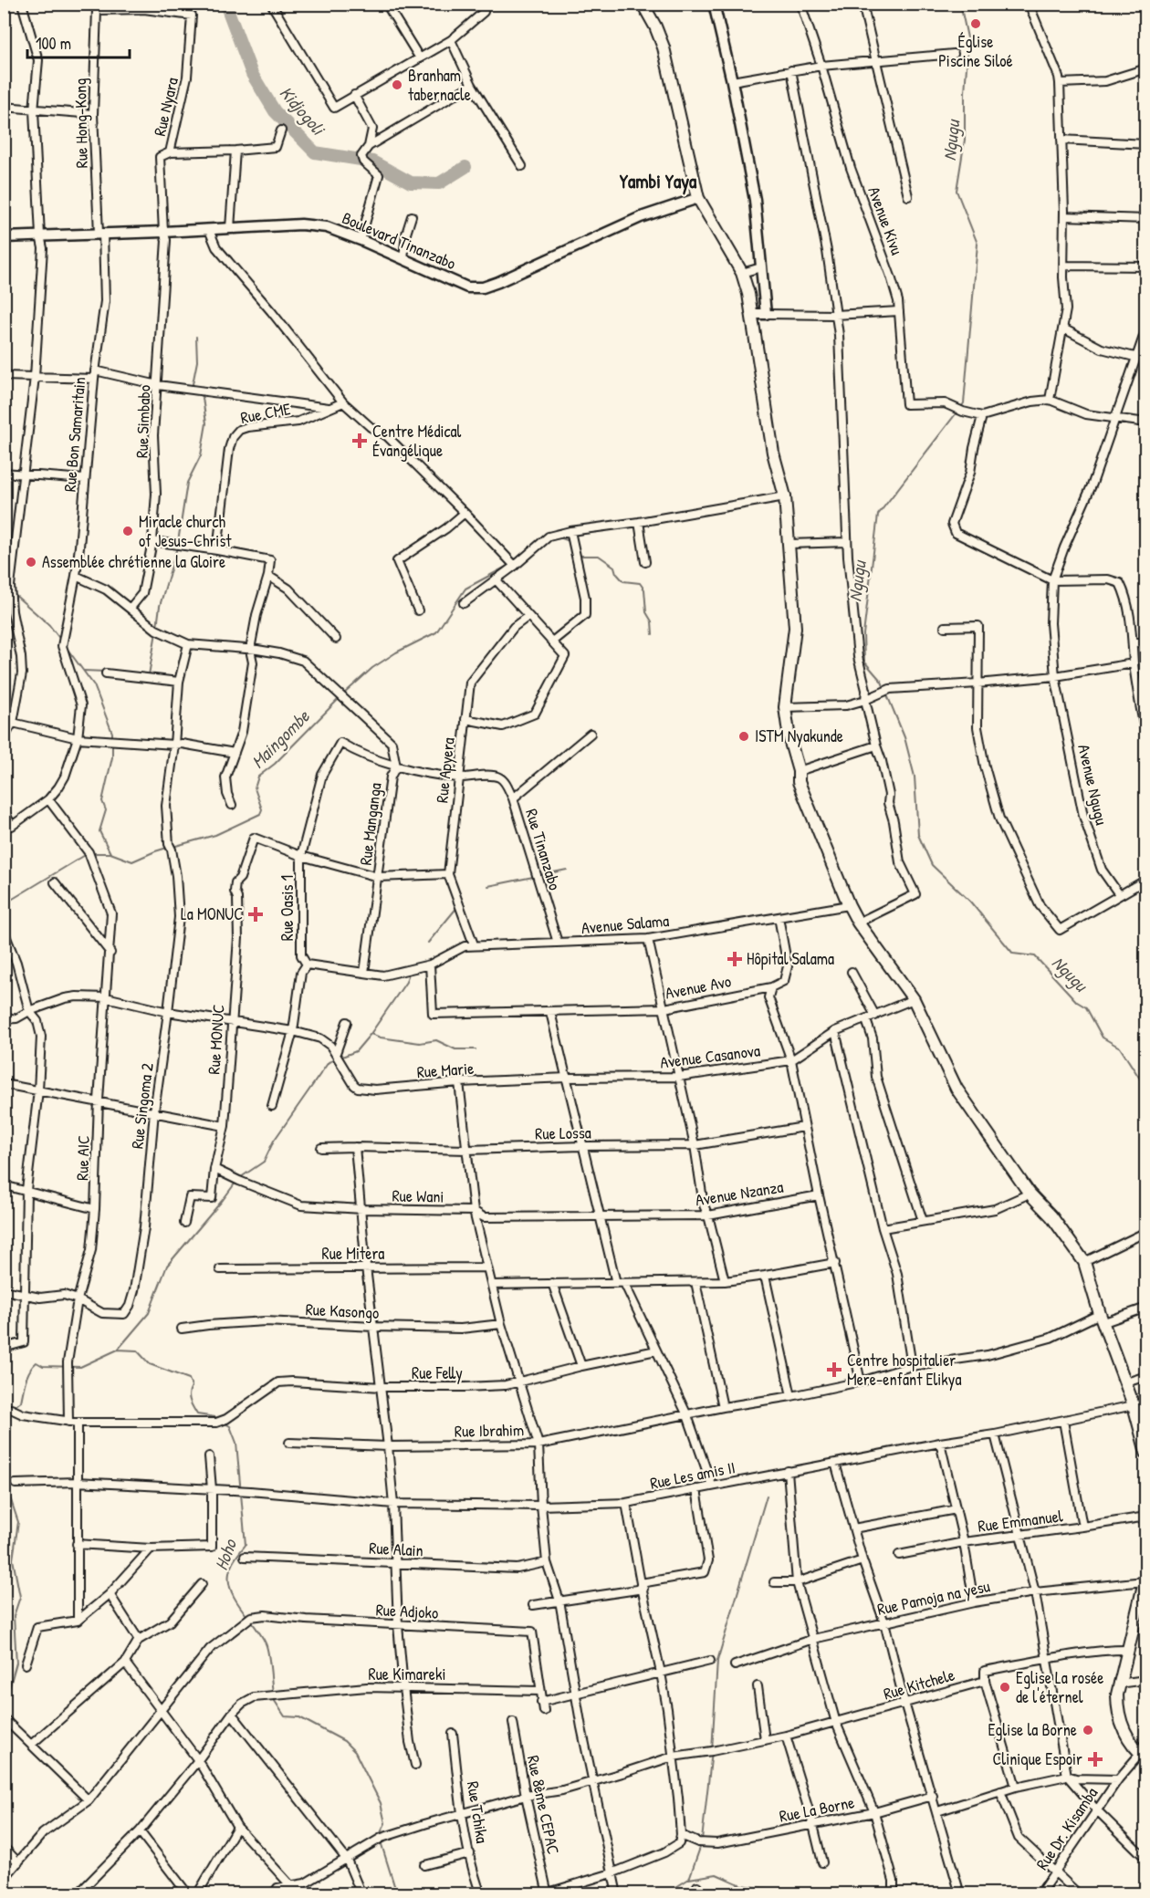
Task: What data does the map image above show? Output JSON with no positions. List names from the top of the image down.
{
  "streets": {
    "street": [
      "Rue Nyara",
      "Rue Hong-Kong",
      "Avenue Kivu",
      "Boulevard Tinanzabo",
      "Rue CME",
      "Rue Simbabo",
      "Rue Bon Samaritain",
      "Rue Apyera",
      "Avenue Ngugu",
      "Rue Manganga",
      "Rue Tinanzabo",
      "Rue Oasis 1",
      "Avenue Salama",
      "Avenue Avo",
      "Rue MONUC",
      "Avenue Casanova",
      "Rue Marie",
      "Rue Singoma 2",
      "Rue Lossa",
      "Rue AIC",
      "Avenue Nzanza",
      "Rue Wani",
      "Rue Mitera",
      "Rue Kasongo",
      "Rue Felly",
      "Rue Ibrahim",
      "Rue Les amis II",
      "Rue Emmanuel",
      "Rue Alain",
      "Rue Pamoja na yesu",
      "Rue Adjoko",
      "Rue Kimareki",
      "Rue Kitchele",
      "Rue 8ème CEPAC",
      "Rue La Borne",
      "Rue Tchika",
      "Rue Dr. Kisamba"
    ]
  },
  "crossings": [
    ["Rue Nyara", "Rue Hong-Kong"],
    ["Rue Nyara", "Boulevard Tinanzabo"],
    ["Rue Nyara", "Rue Simbabo"],
    ["Rue Hong-Kong", "Boulevard Tinanzabo"],
    ["Rue Hong-Kong", "Rue Bon Samaritain"],
    ["Boulevard Tinanzabo", "Rue Simbabo"],
    ["Boulevard Tinanzabo", "Rue Bon Samaritain"],
    ["Rue Apyera", "Avenue Salama"],
    ["Rue Manganga", "Rue Oasis 1"],
    ["Rue Tinanzabo", "Avenue Salama"],
    ["Rue Oasis 1", "Rue MONUC"],
    ["Rue MONUC", "Rue Wani"],
    ["Avenue Casanova", "Rue Marie"],
    ["Rue Singoma 2", "Rue AIC"],
    ["Rue AIC", "Rue Felly"],
    ["Avenue Nzanza", "Rue Wani"],
    ["Rue Adjoko", "Rue Kimareki"],
    ["Rue Kitchele", "Rue 8ème CEPAC"],
    ["Rue Kitchele", "Rue Tchika"]
  ],
  "districts": ["Yambi Yaya"],
  "water": [
    "Kidjogoli",
    "Ngugu",
    "Maingombe",
    "Hoho"
  ],
  "places": {
    "other": [
      "Église Piscine Siloé",
      "Branham tabernacle",
      "Miracle church of Jesus-Christ",
      "Assemblée chrétienne la Gloire",
      "ISTM Nyakunde",
      "Eglise La rosée de l'éternel",
      "Eglise la Borne"
    ],
    "health": [
      "Centre Médical Évangélique",
      "La MONUC",
      "Hôpital Salama",
      "Centre hospitalier Mere-enfant Elikya",
      "Clinique Espoir"
    ]
  },
  "scale_bar": "100 m"
}
